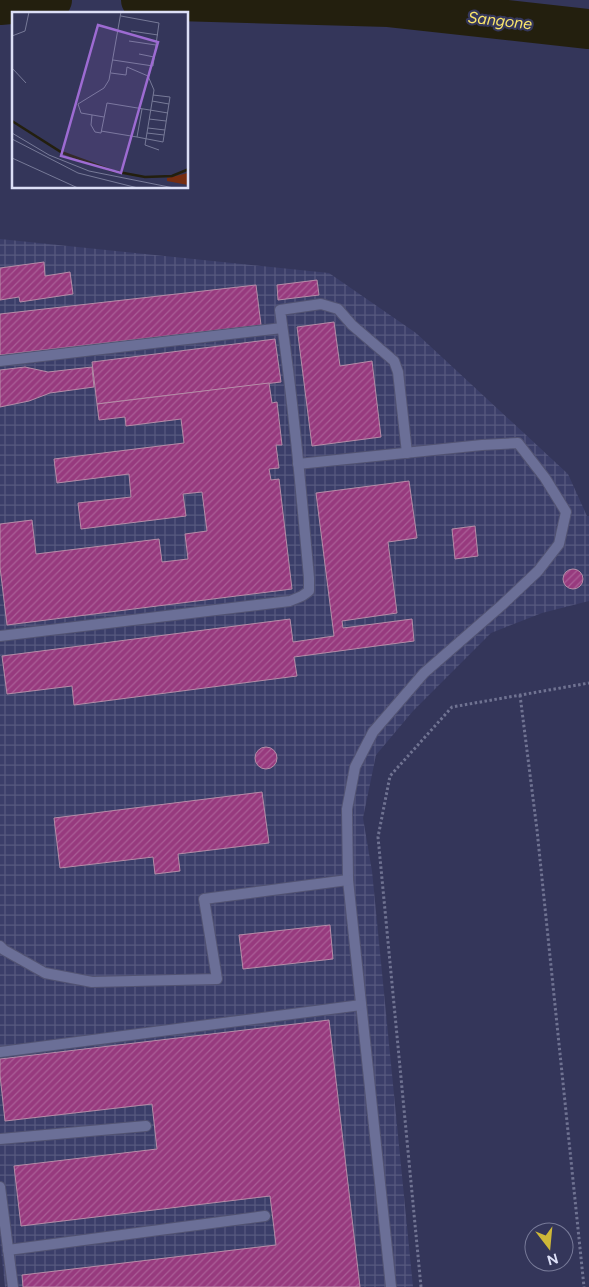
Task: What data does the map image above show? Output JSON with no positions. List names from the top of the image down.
{
  "water": ["Sangone"],
  "north": "bottom"
}
